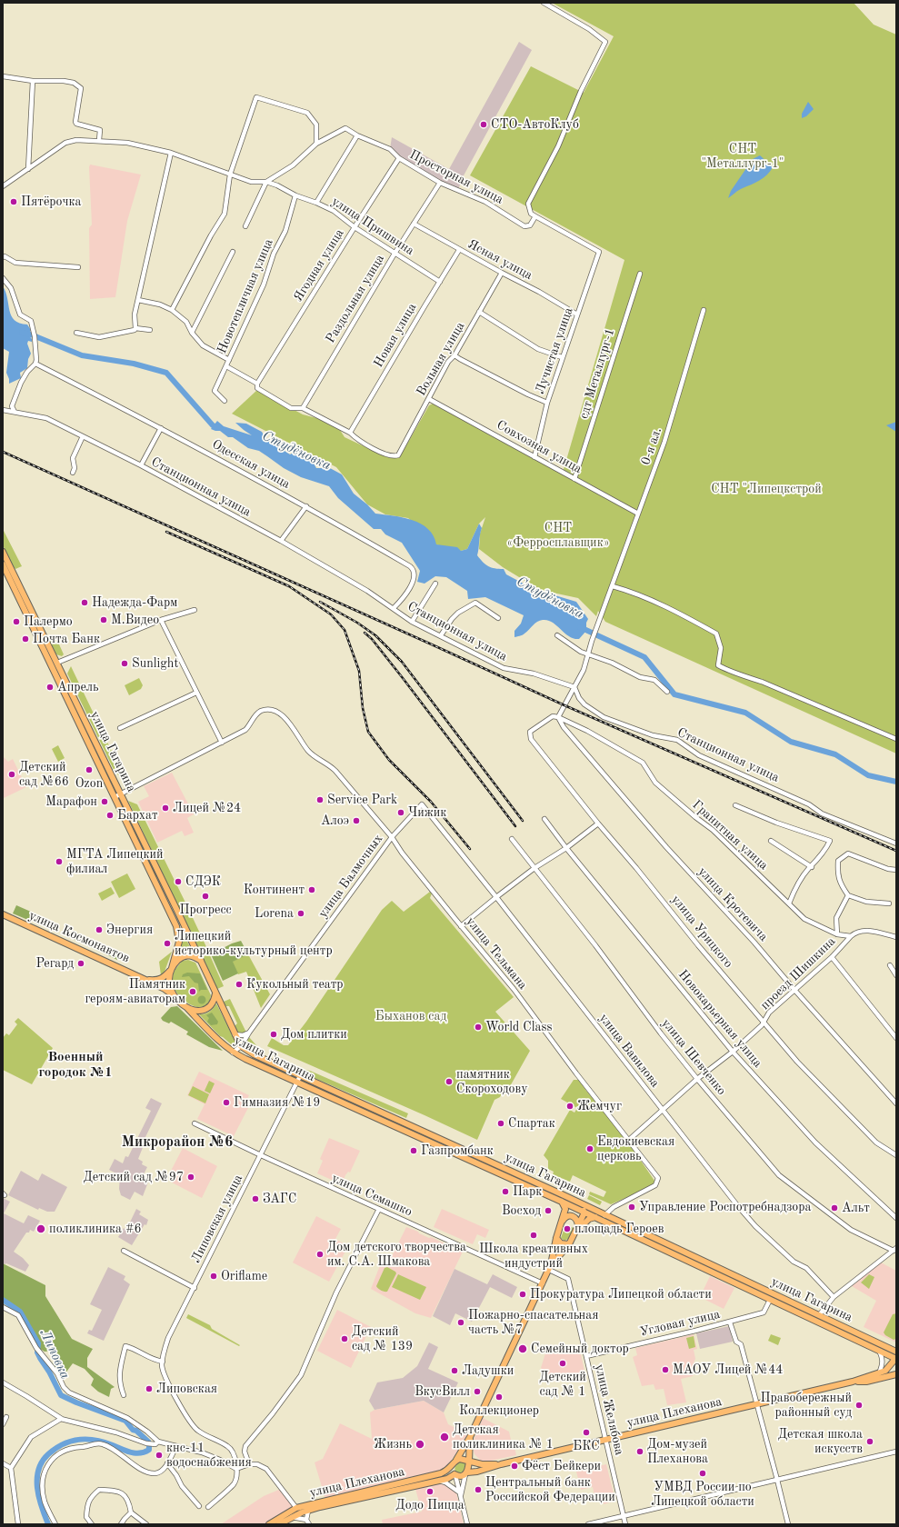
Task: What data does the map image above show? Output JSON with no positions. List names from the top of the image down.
{
  "streets": {
    "main road": ["улица Гагарина", "улица Космонавтов", "улица Плеханова"],
    "street": [
      "Просторная улица",
      "улица Пришвина",
      "Ясная улица",
      "Ягодная улица",
      "Новотепличная улица",
      "Раздольная улица",
      "Новая улица",
      "Лучистая улица",
      "Вольная улица",
      "сдт Металлург-1",
      "0-я ал.",
      "Совхозная улица",
      "Одесская улица",
      "Станционная улица",
      "Гранитная улица",
      "улица Балмочных",
      "улица Кротевича",
      "улица Урицкого",
      "улица Тельмана",
      "проезд Шишкина",
      "Новокарьерная улица",
      "улица Вавилова",
      "улица Шевченко",
      "улица Семашко",
      "Липовская улица",
      "Угловая улица",
      "улица Желябова"
    ]
  },
  "crossings": [
    ["Просторная улица", "Ягодная улица"],
    ["Просторная улица", "Раздольная улица"],
    ["Просторная улица", "Лучистая улица"],
    ["улица Пришвина", "Ягодная улица"],
    ["улица Пришвина", "Новотепличная улица"],
    ["улица Пришвина", "Раздольная улица"],
    ["улица Пришвина", "Новая улица"],
    ["Ясная улица", "Раздольная улица"],
    ["Ясная улица", "Новая улица"],
    ["Ясная улица", "Лучистая улица"],
    ["Ясная улица", "Вольная улица"],
    ["Новая улица", "Вольная улица"],
    ["Лучистая улица", "Совхозная улица"],
    ["Вольная улица", "Совхозная улица"],
    ["сдт Металлург-1", "Совхозная улица"],
    ["0-я ал.", "Совхозная улица"],
    ["0-я ал.", "Станционная улица"],
    ["0-я ал.", "Гранитная улица"],
    ["0-я ал.", "улица Кротевича"],
    ["0-я ал.", "улица Урицкого"],
    ["Одесская улица", "Станционная улица"],
    ["улица Гагарина", "улица Балмочных"],
    ["улица Гагарина", "улица Космонавтов"],
    ["улица Гагарина", "улица Тельмана"],
    ["улица Гагарина", "Липовская улица"],
    ["улица Гагарина", "Угловая улица"],
    ["улица Гагарина", "улица Плеханова"],
    ["Гранитная улица", "улица Кротевича"],
    ["Гранитная улица", "улица Урицкого"],
    ["Гранитная улица", "проезд Шишкина"],
    ["улица Балмочных", "улица Тельмана"],
    ["улица Балмочных", "улица Вавилова"],
    ["улица Кротевича", "улица Урицкого"],
    ["улица Кротевича", "проезд Шишкина"],
    ["улица Урицкого", "проезд Шишкина"],
    ["улица Тельмана", "проезд Шишкина"],
    ["проезд Шишкина", "Новокарьерная улица"],
    ["проезд Шишкина", "улица Вавилова"],
    ["проезд Шишкина", "улица Шевченко"],
    ["улица Семашко", "Липовская улица"],
    ["Угловая улица", "улица Желябова"],
    ["улица Желябова", "улица Плеханова"]
  ],
  "districts": ["Военный городок №1", "Микрорайон №6"],
  "water": ["Студёновка", "Липовка"],
  "parks": [
    "СНТ \"Металлург-1\"",
    "СНТ \"Липецкстрой",
    "СНТ «Ферросплавщик»",
    "Быханов сад"
  ],
  "places": [
    "СТО-АвтоКлуб",
    "Пятёрочка",
    "Надежда-Фарм",
    "М.Видео",
    "Палермо",
    "Почта Банк",
    "Sunlight",
    "Апрель",
    "Ozon",
    "Детский сад №66",
    "Service Park",
    "Марафон",
    "Лицей №24",
    "Чижик",
    "Бархат",
    "Алоэ",
    "МГТА Липецкий филиал",
    "СДЭК",
    "Континент",
    "Прогресс",
    "Lorena",
    "Энергия",
    "Липецкий историко-культурный центр",
    "Регард",
    "Кукольный театр",
    "Памятник героям-авиаторам",
    "World Class",
    "Дом плитки",
    "памятник Скороходову",
    "Гимназия №19",
    "Жемчуг",
    "Спартак",
    "Евдокиевская церковь",
    "Газпромбанк",
    "Детский сад №97",
    "Парк",
    "ЗАГС",
    "Управление Роспотребнадзора",
    "Альт",
    "Восход",
    "поликлиника #6",
    "площадь Героев",
    "Школа креативных индустрий",
    "Дом детского творчества им. С.А. Шмакова",
    "Oriflame",
    "Прокуратура Липецкой области",
    "Пожарно-спасательная часть №7",
    "Детский сад № 139",
    "Семейный доктор",
    "Детский сад № 1",
    "МАОУ Лицей №44",
    "Ладушки",
    "Липовская",
    "ВкусВилл",
    "Коллекционер",
    "Правобережный районный суд",
    "БКС",
    "Детская поликлиника № 1",
    "Детская школа искусств",
    "Жизнь",
    "Дом-музей Плеханова",
    "кнс-11 водоснабжения",
    "Фёст Бейкери",
    "УМВД России по Липецкой области",
    "Центральный банк Российской Федерации",
    "Додо Пицца"
  ]
}
